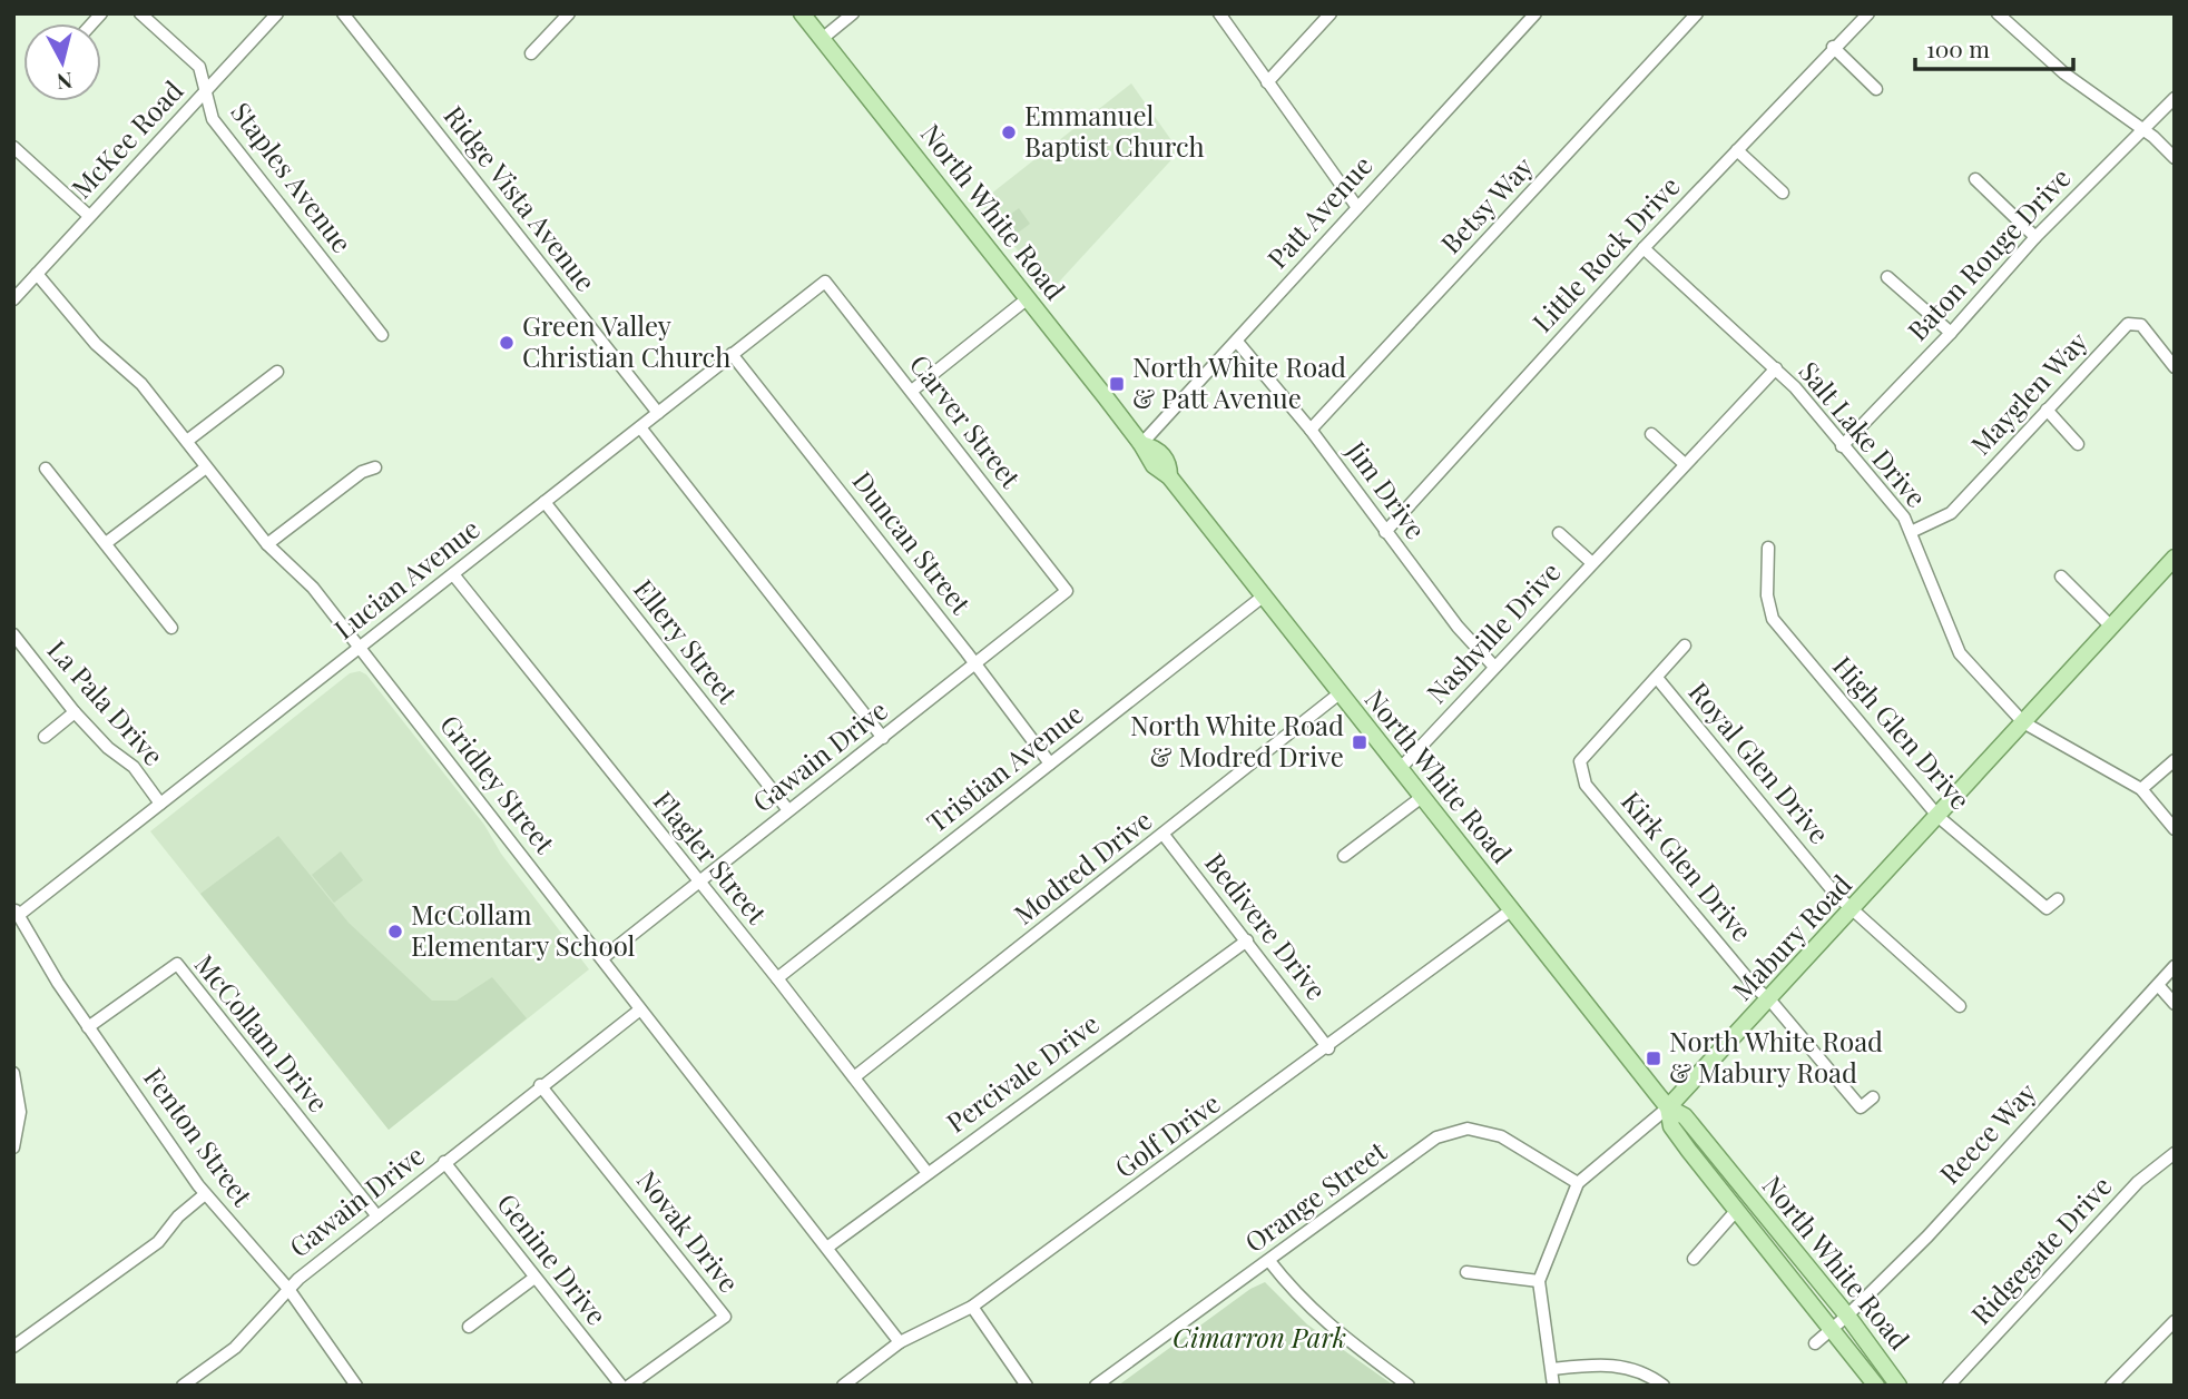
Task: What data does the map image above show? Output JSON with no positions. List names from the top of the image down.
{
  "streets": {
    "main road": ["North White Road", "Mabury Road"],
    "street": [
      "McKee Road",
      "Staples Avenue",
      "Ridge Vista Avenue",
      "Betsy Way",
      "Patt Avenue",
      "Little Rock Drive",
      "Baton Rouge Drive",
      "Mayglen Way",
      "Carver Street",
      "Salt Lake Drive",
      "Jim Drive",
      "Duncan Street",
      "Lucian Avenue",
      "Nashville Drive",
      "Ellery Street",
      "La Pala Drive",
      "High Glen Drive",
      "Gawain Drive",
      "Royal Glen Drive",
      "Tristian Avenue",
      "Gridley Street",
      "Flagler Street",
      "Kirk Glen Drive",
      "Modred Drive",
      "Bedivere Drive",
      "McCollam Drive",
      "Percivale Drive",
      "Reece Way",
      "Golf Drive",
      "Fenton Street",
      "Orange Street",
      "Novak Drive",
      "Ridgegate Drive",
      "Genine Drive"
    ]
  },
  "crossings": [
    ["McKee Road", "Staples Avenue"],
    ["McKee Road", "Gridley Street"],
    ["Ridge Vista Avenue", "Lucian Avenue"],
    ["Betsy Way", "Jim Drive"],
    ["North White Road", "Patt Avenue"],
    ["North White Road", "Nashville Drive"],
    ["North White Road", "Tristian Avenue"],
    ["North White Road", "Modred Drive"],
    ["North White Road", "Mabury Road"],
    ["North White Road", "Reece Way"],
    ["North White Road", "Golf Drive"],
    ["Patt Avenue", "Jim Drive"],
    ["Little Rock Drive", "Salt Lake Drive"],
    ["Little Rock Drive", "Jim Drive"],
    ["Baton Rouge Drive", "Salt Lake Drive"],
    ["Mayglen Way", "Salt Lake Drive"],
    ["Carver Street", "Lucian Avenue"],
    ["Carver Street", "Gawain Drive"],
    ["Salt Lake Drive", "Nashville Drive"],
    ["Salt Lake Drive", "Mabury Road"],
    ["Jim Drive", "Nashville Drive"],
    ["Duncan Street", "Lucian Avenue"],
    ["Duncan Street", "Gawain Drive"],
    ["Duncan Street", "Tristian Avenue"],
    ["Lucian Avenue", "Ellery Street"],
    ["Lucian Avenue", "La Pala Drive"],
    ["Lucian Avenue", "Gridley Street"],
    ["Lucian Avenue", "Flagler Street"],
    ["Lucian Avenue", "Fenton Street"],
    ["Ellery Street", "Gawain Drive"],
    ["High Glen Drive", "Mabury Road"],
    ["Gawain Drive", "Gridley Street"],
    ["Gawain Drive", "Flagler Street"],
    ["Gawain Drive", "McCollam Drive"],
    ["Gawain Drive", "Fenton Street"],
    ["Gawain Drive", "Novak Drive"],
    ["Gawain Drive", "Genine Drive"],
    ["Royal Glen Drive", "Kirk Glen Drive"],
    ["Royal Glen Drive", "Mabury Road"],
    ["Tristian Avenue", "Flagler Street"],
    ["Gridley Street", "Percivale Drive"],
    ["Gridley Street", "Golf Drive"],
    ["Flagler Street", "Modred Drive"],
    ["Flagler Street", "Percivale Drive"],
    ["Kirk Glen Drive", "Mabury Road"],
    ["Modred Drive", "Bedivere Drive"],
    ["Bedivere Drive", "Percivale Drive"],
    ["Bedivere Drive", "Golf Drive"],
    ["Mabury Road", "Orange Street"],
    ["McCollam Drive", "Fenton Street"]
  ],
  "parks": ["Cimarron Park"],
  "places": {
    "other": ["Emmanuel Baptist Church", "Green Valley Christian Church", "McCollam Elementary School"],
    "transit": ["North White Road & Patt Avenue", "North White Road & Modred Drive", "North White Road & Mabury Road"]
  },
  "scale_bar": "100 m",
  "north": "bottom"
}
